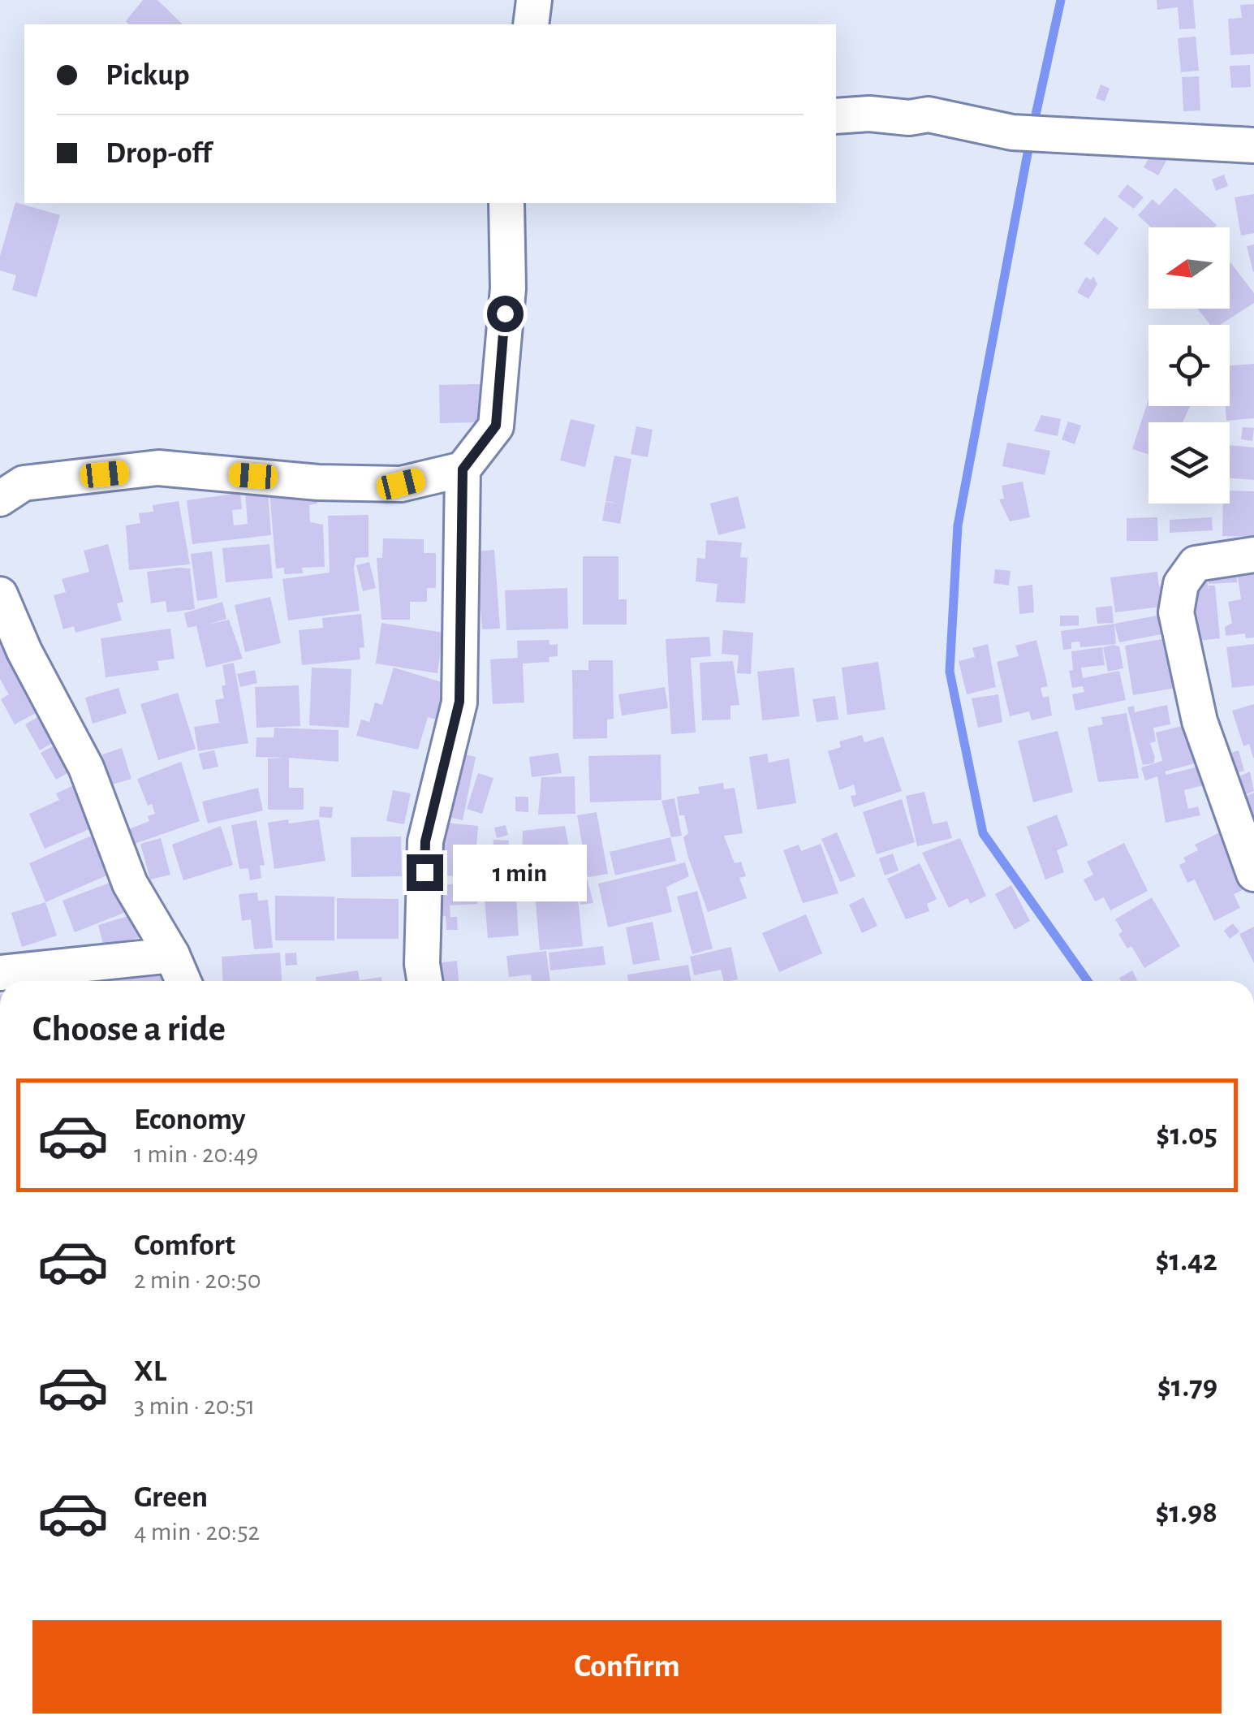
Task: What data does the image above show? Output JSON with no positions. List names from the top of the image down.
{
  "north": "left",
  "page": {
    "banner": ["Pickup", "Drop-off"],
    "bubble": "1 min",
    "heading": "Choose a ride",
    "list": [
      {
        "name": "Economy",
        "note": "1 min · 20:49",
        "value": "$1.05"
      },
      {
        "name": "Comfort",
        "note": "2 min · 20:50",
        "value": "$1.42"
      },
      {
        "name": "XL",
        "note": "3 min · 20:51",
        "value": "$1.79"
      },
      {
        "name": "Green",
        "note": "4 min · 20:52",
        "value": "$1.98"
      }
    ],
    "buttons": "Confirm"
  }
}
